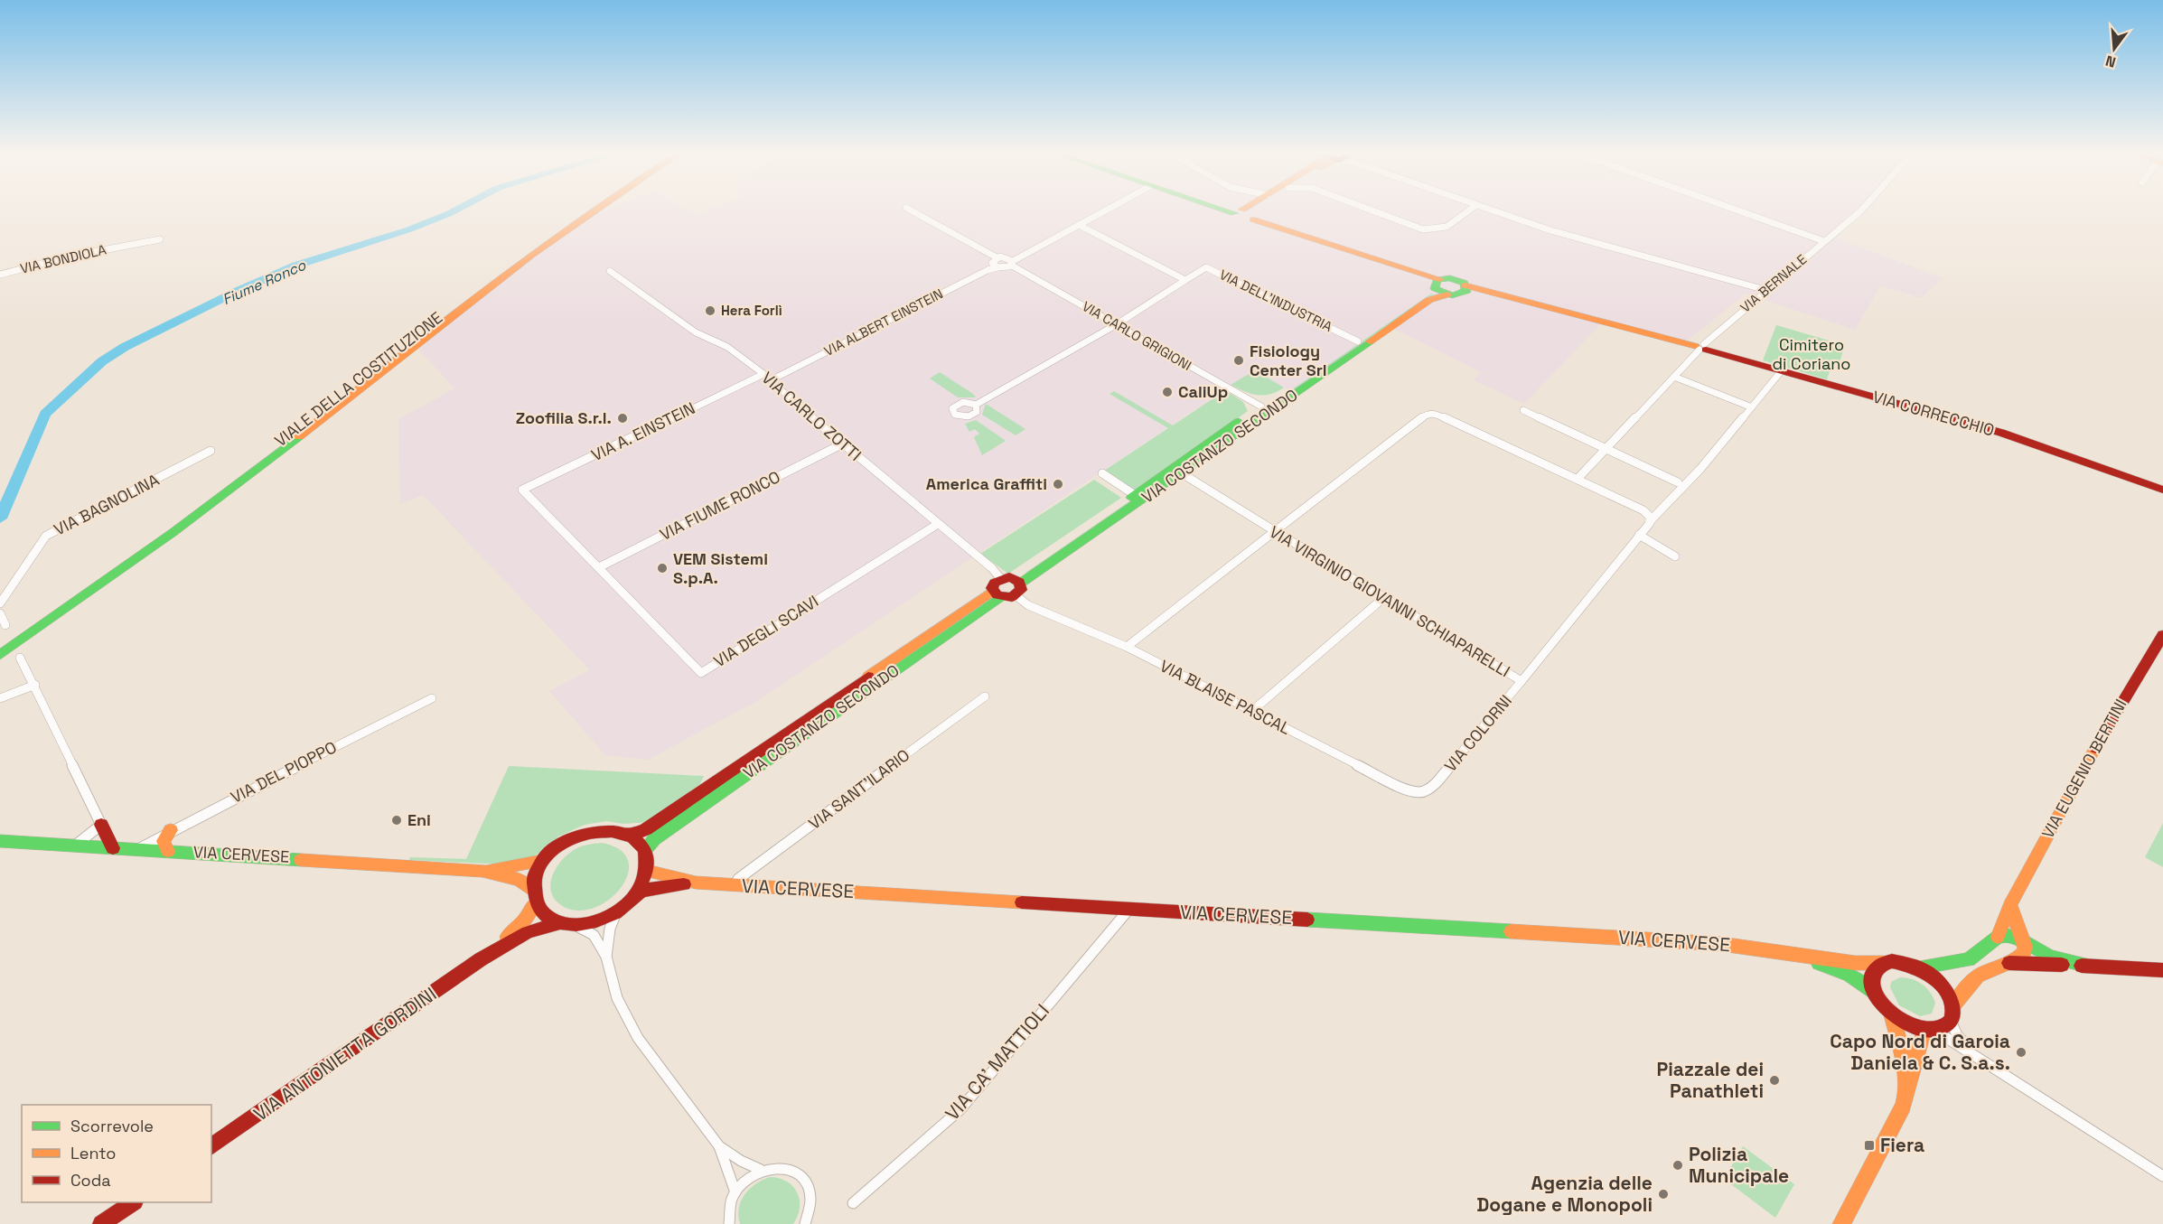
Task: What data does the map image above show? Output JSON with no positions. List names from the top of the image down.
{
  "streets": {
    "main road": [
      "VIALE DELLA COSTITUZIONE",
      "VIA CORRECCHIO",
      "VIA COSTANZO SECONDO",
      "VIA EUGENIO BERTINI",
      "VIA CERVESE",
      "VIA ANTONIETTA GORDINI"
    ],
    "street": [
      "VIA BONDIOLA",
      "VIA BERNALE",
      "VIA DELL'INDUSTRIA",
      "VIA ALBERT EINSTEIN",
      "VIA CARLO GRIGIONI",
      "VIA CARLO ZOTTI",
      "VIA A. EINSTEIN",
      "VIA BAGNOLINA",
      "VIA FIUME RONCO",
      "VIA VIRGINIO GIOVANNI SCHIAPARELLI",
      "VIA DEGLI SCAVI",
      "VIA BLAISE PASCAL",
      "VIA COLORNI",
      "VIA DEL PIOPPO",
      "VIA SANT'ILARIO",
      "VIA CA' MATTIOLI"
    ]
  },
  "crossings": [
    ["VIA BERNALE", "VIA CORRECCHIO"],
    ["VIA DELL'INDUSTRIA", "VIA COSTANZO SECONDO"],
    ["VIA ALBERT EINSTEIN", "VIA CARLO GRIGIONI"],
    ["VIA ALBERT EINSTEIN", "VIA CARLO ZOTTI"],
    ["VIA CARLO GRIGIONI", "VIA COSTANZO SECONDO"],
    ["VIA CORRECCHIO", "VIA VIRGINIO GIOVANNI SCHIAPARELLI"],
    ["VIA CARLO ZOTTI", "VIA A. EINSTEIN"],
    ["VIA CARLO ZOTTI", "VIA FIUME RONCO"],
    ["VIA CARLO ZOTTI", "VIA DEGLI SCAVI"],
    ["VIA A. EINSTEIN", "VIA DEGLI SCAVI"],
    ["VIA COSTANZO SECONDO", "VIA VIRGINIO GIOVANNI SCHIAPARELLI"],
    ["VIA COSTANZO SECONDO", "VIA BLAISE PASCAL"],
    ["VIA COSTANZO SECONDO", "VIA CERVESE"],
    ["VIA FIUME RONCO", "VIA DEGLI SCAVI"],
    ["VIA VIRGINIO GIOVANNI SCHIAPARELLI", "VIA COLORNI"],
    ["VIA BLAISE PASCAL", "VIA COLORNI"],
    ["VIA EUGENIO BERTINI", "VIA CERVESE"],
    ["VIA DEL PIOPPO", "VIA CERVESE"],
    ["VIA SANT'ILARIO", "VIA CERVESE"],
    ["VIA CERVESE", "VIA CA' MATTIOLI"]
  ],
  "water": ["Fiume Ronco"],
  "parks": ["Cimitero di Coriano"],
  "places": {
    "other": [
      "Hera Forlì",
      "Fisiology Center Srl",
      "CaliUp",
      "Zoofilia S.r.l.",
      "America Graffiti",
      "VEM Sistemi S.p.A.",
      "Eni",
      "Capo Nord di Garoia Daniela & C. S.a.s.",
      "Piazzale dei Panathleti",
      "Polizia Municipale",
      "Agenzia delle Dogane e Monopoli"
    ],
    "transit": ["Fiera"]
  },
  "legend": ["Scorrevole", "Lento", "Coda"],
  "north": "bottom"
}
